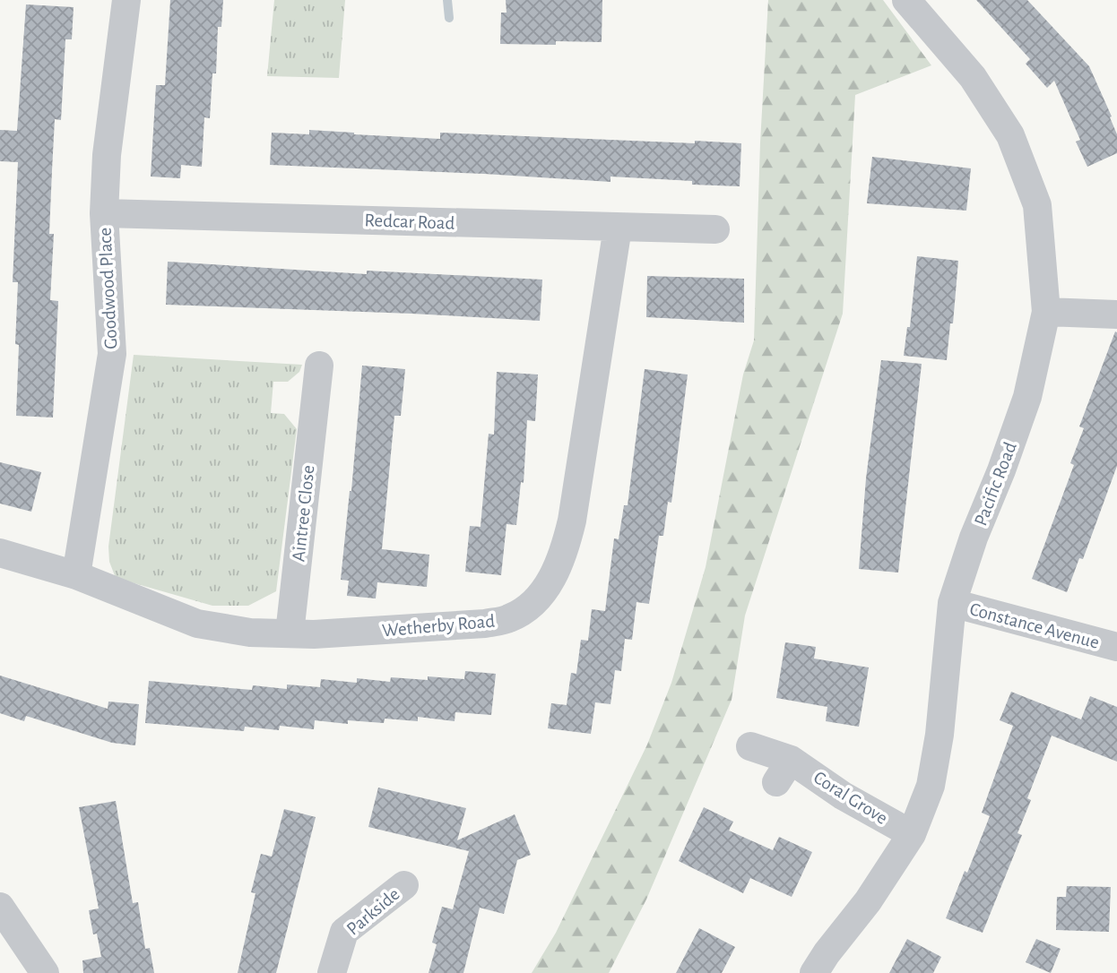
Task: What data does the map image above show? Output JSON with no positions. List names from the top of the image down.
{
  "streets": {
    "street": [
      "Redcar Road",
      "Goodwood Place",
      "Pacific Road",
      "Aintree Close",
      "Wetherby Road",
      "Constance Avenue",
      "Coral Grove",
      "Parkside"
    ]
  },
  "crossings": [
    ["Redcar Road", "Goodwood Place"],
    ["Redcar Road", "Wetherby Road"],
    ["Goodwood Place", "Wetherby Road"],
    ["Pacific Road", "Constance Avenue"],
    ["Pacific Road", "Coral Grove"],
    ["Aintree Close", "Wetherby Road"]
  ]
}
